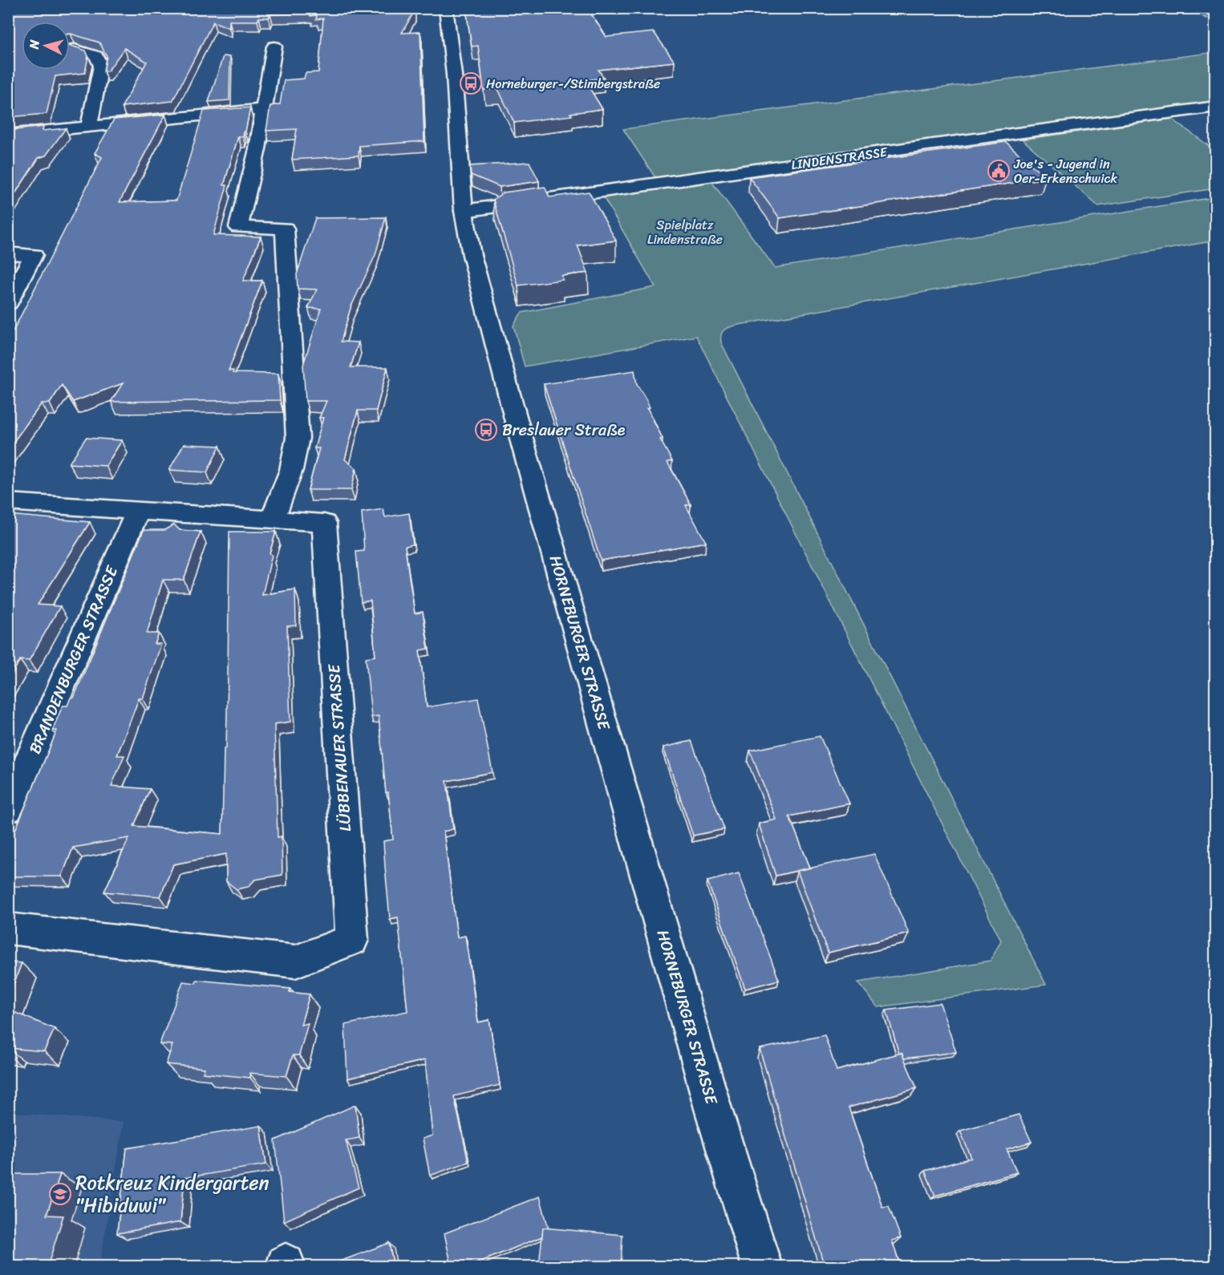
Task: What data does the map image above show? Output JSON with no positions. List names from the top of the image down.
{
  "streets": {
    "street": [
      "LINDENSTRASSE",
      "HORNEBURGER STRASSE",
      "BRANDENBURGER STRASSE",
      "LÜBBENAUER STRASSE"
    ]
  },
  "crossings": [
    ["LINDENSTRASSE", "HORNEBURGER STRASSE"],
    ["BRANDENBURGER STRASSE", "LÜBBENAUER STRASSE"]
  ],
  "parks": ["Spielplatz Lindenstraße"],
  "places": {
    "bus stop": ["Horneburger-/Stimbergstraße", "Breslauer Straße"],
    "public building": ["Joe's - Jugend in Oer-Erkenschwick"],
    "school or university": ["Rotkreuz Kindergarten \"Hibiduwi\""]
  },
  "north": "left"
}
